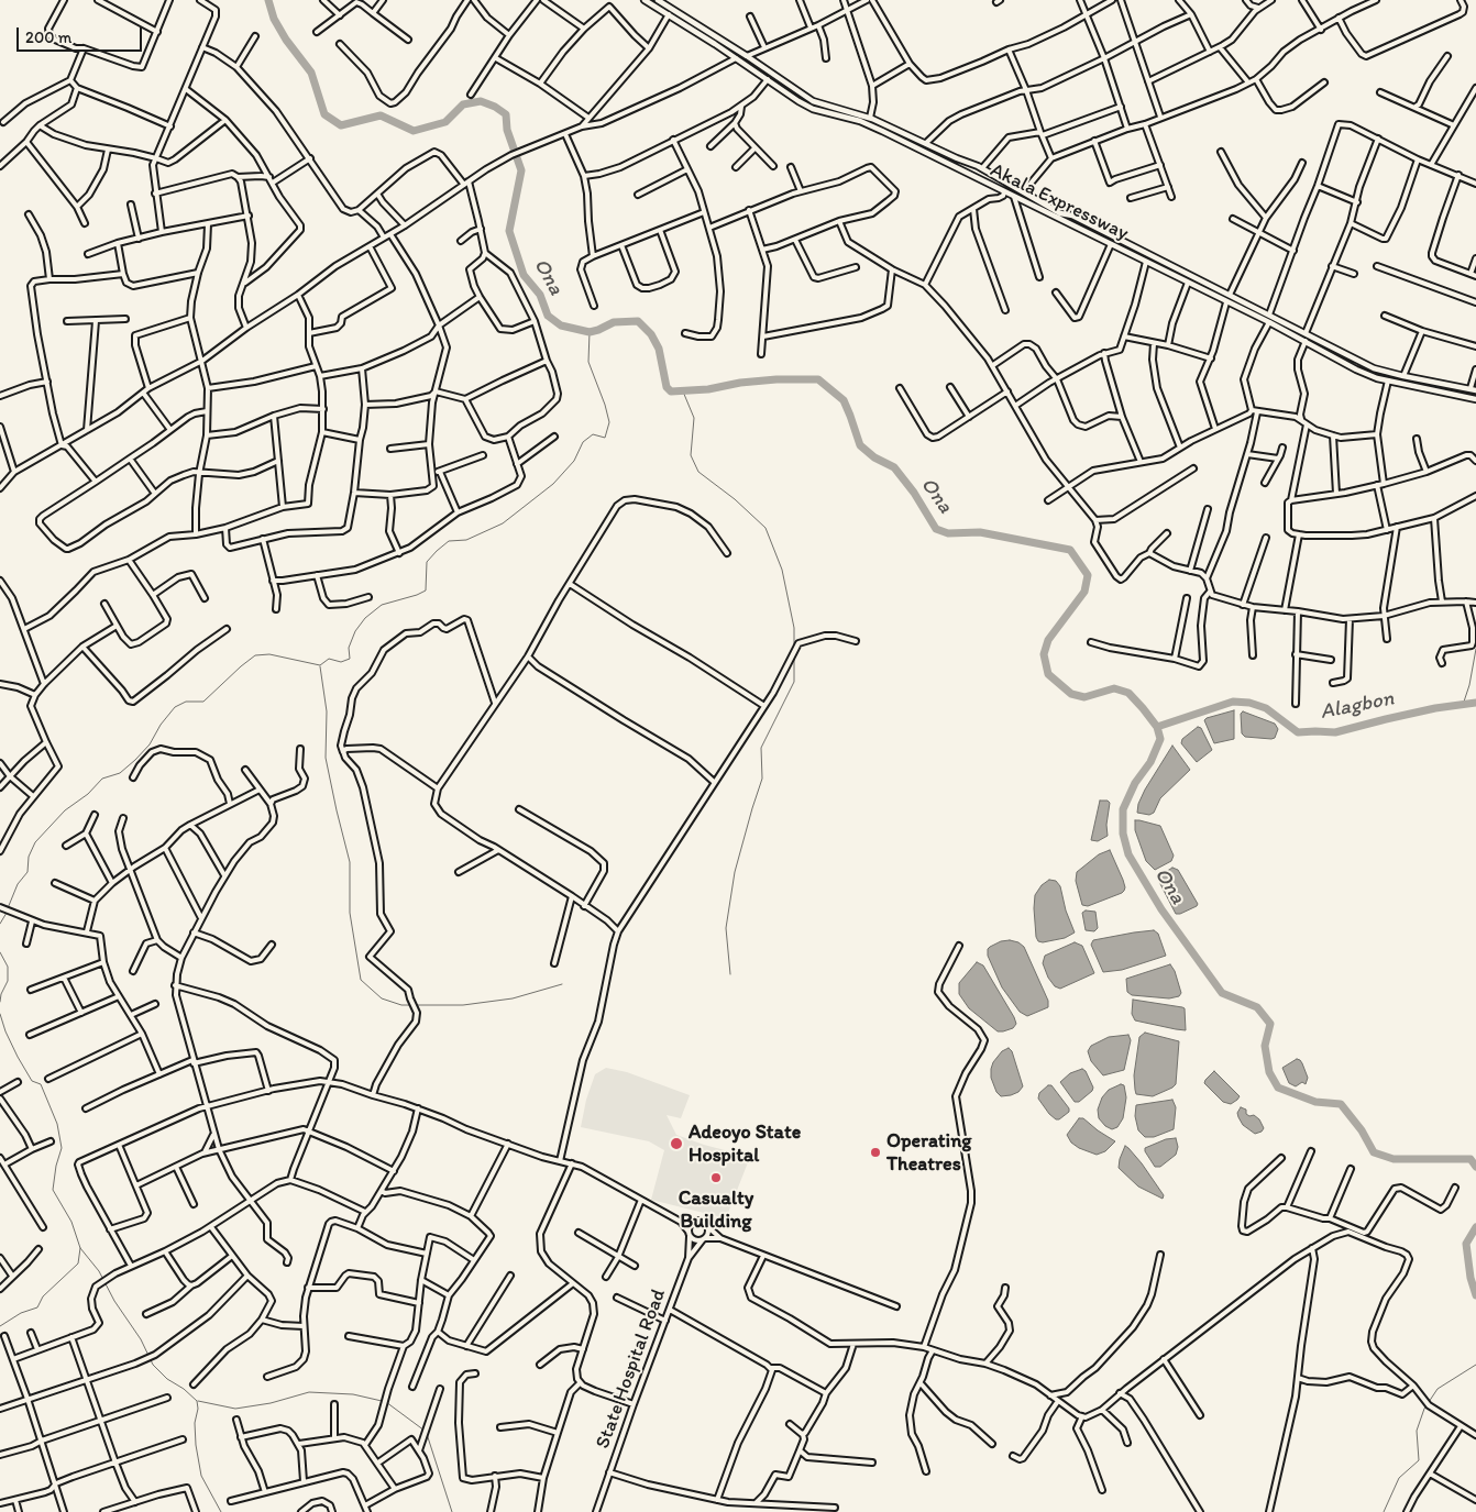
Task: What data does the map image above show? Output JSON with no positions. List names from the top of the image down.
{
  "streets": {
    "main road": ["Akala Expressway"],
    "street": ["State Hospital Road"]
  },
  "water": ["Ona", "Alagbon"],
  "places": ["Adeoyo State Hospital", "Operating Theatres", "Casualty Building"],
  "scale_bar": "200 m"
}
